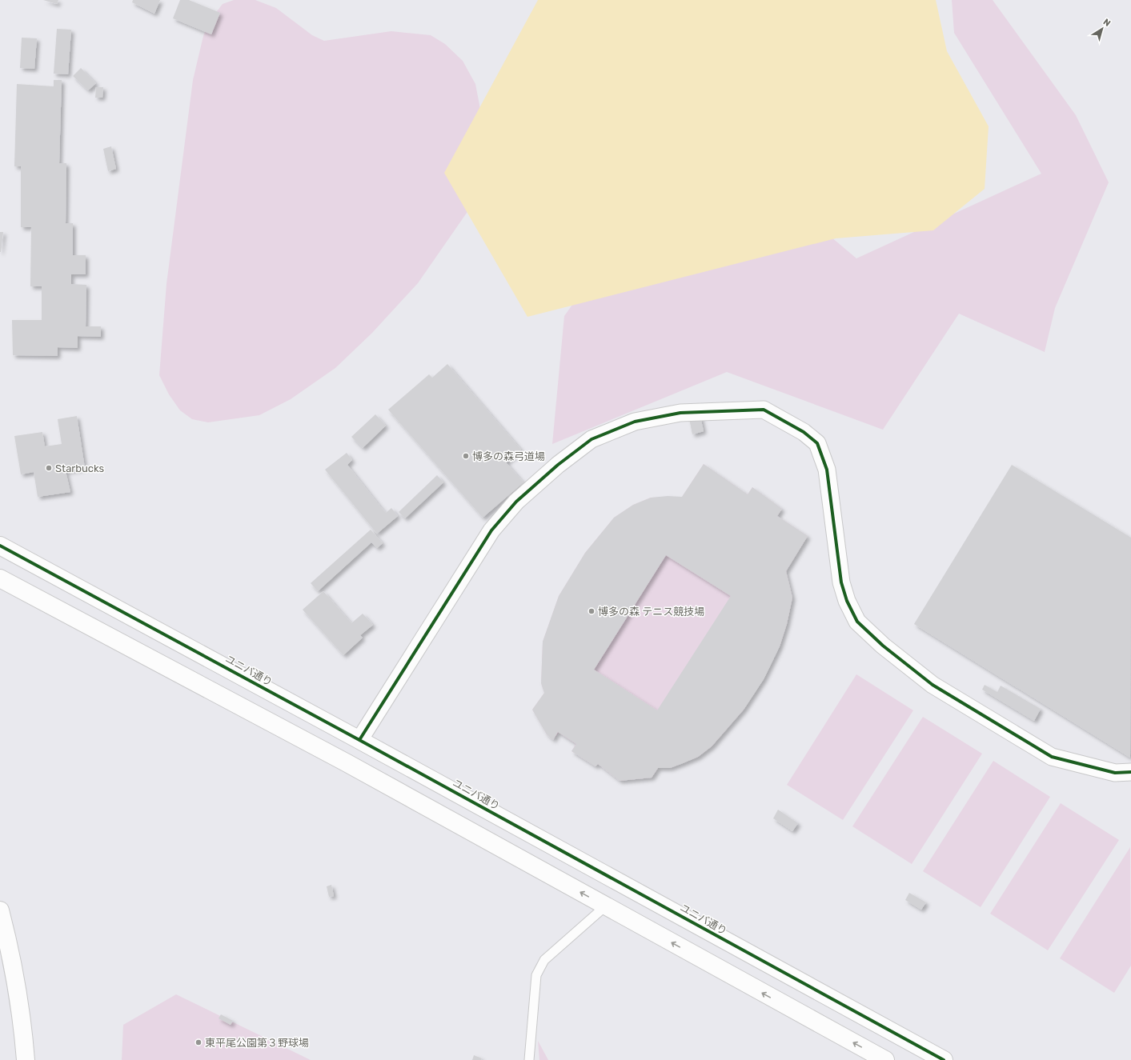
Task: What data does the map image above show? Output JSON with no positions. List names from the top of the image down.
{
  "streets": {
    "street": ["ユニバ通り"]
  },
  "places": [
    "博多の森弓道場",
    "Starbucks",
    "博多の森 テニス競技場",
    "東平尾公園第３野球場"
  ],
  "north": "top right"
}
